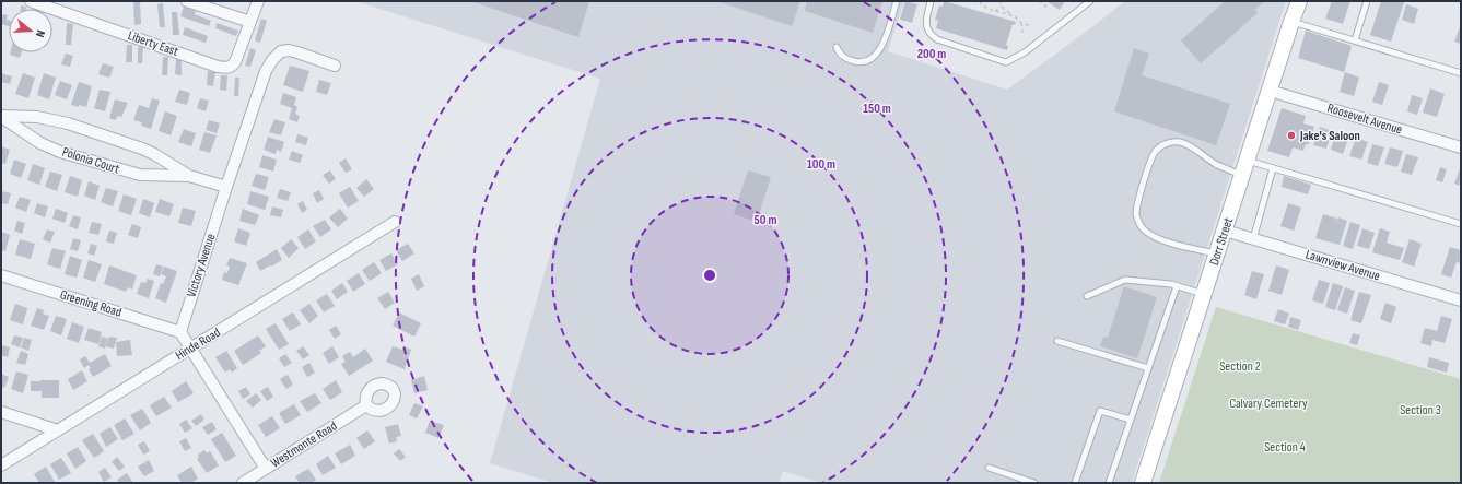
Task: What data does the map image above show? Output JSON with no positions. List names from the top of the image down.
{
  "streets": {
    "main road": ["Dorr Street"],
    "street": [
      "Liberty East",
      "Roosevelt Avenue",
      "Polonia Court",
      "Victory Avenue",
      "Lawnview Avenue",
      "Greening Road",
      "Hinde Road",
      "Westmonte Road"
    ]
  },
  "crossings": [
    ["Roosevelt Avenue", "Dorr Street"],
    ["Polonia Court", "Victory Avenue"],
    ["Dorr Street", "Lawnview Avenue"],
    ["Victory Avenue", "Greening Road"]
  ],
  "parks": [
    "Section 2",
    "Calvary Cemetery",
    "Section 3",
    "Section 4"
  ],
  "places": ["Jake's Saloon"],
  "north": "right",
  "rings": [
    "200 m",
    "150 m",
    "100 m",
    "50 m"
  ]
}
